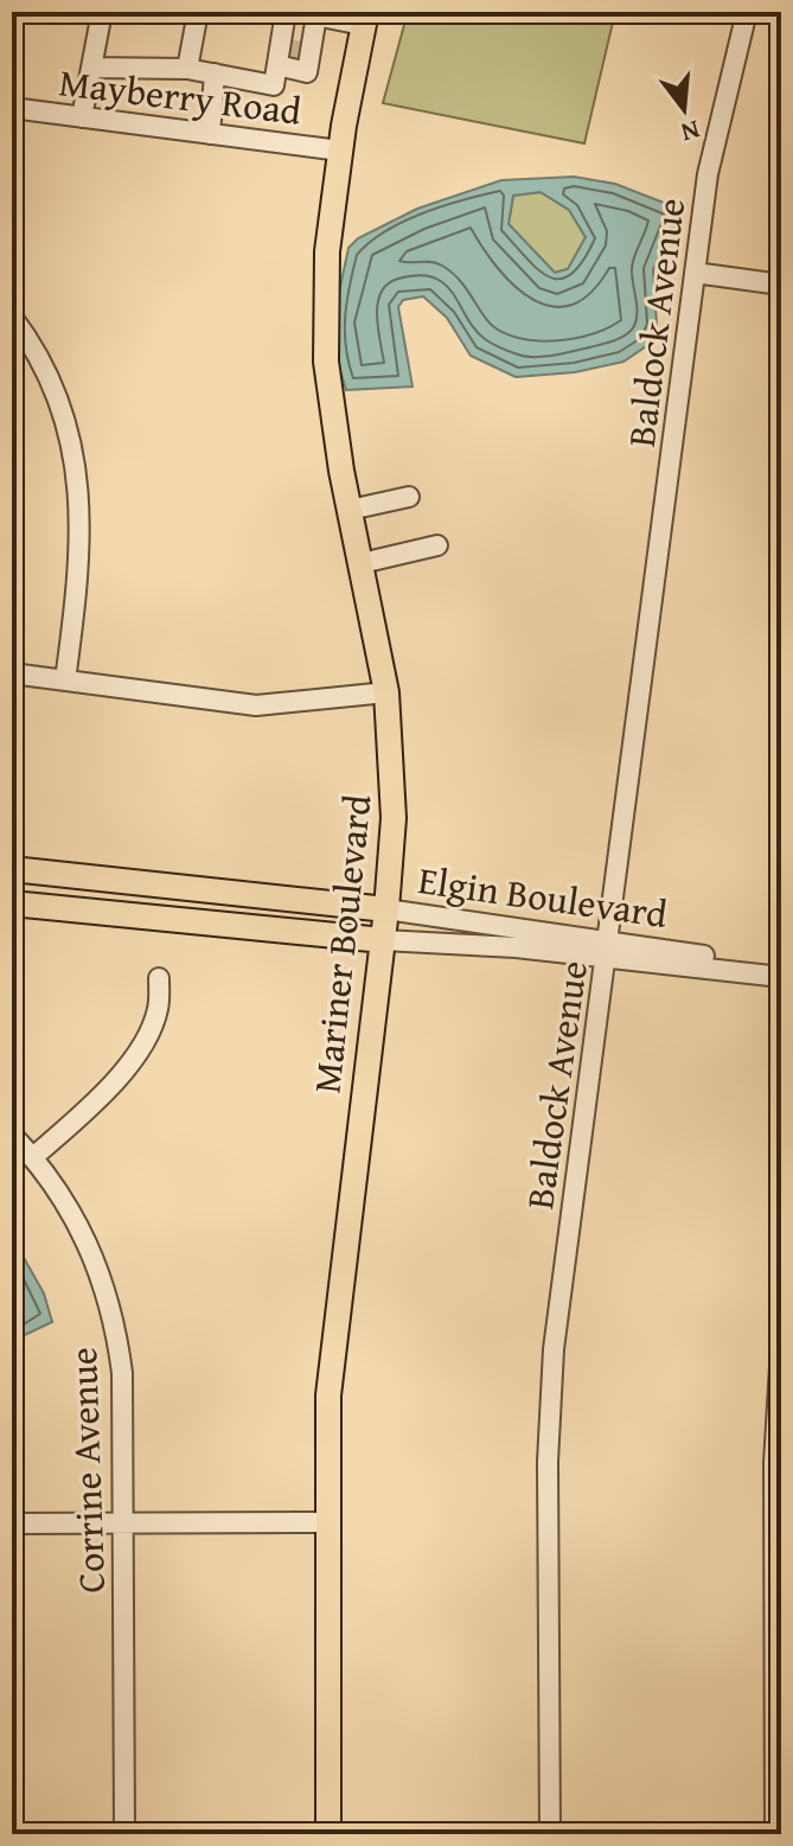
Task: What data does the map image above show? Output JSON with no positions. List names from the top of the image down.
{
  "streets": {
    "main road": ["Elgin Boulevard", "Mariner Boulevard"],
    "street": ["Mayberry Road", "Baldock Avenue", "Corrine Avenue"]
  },
  "crossings": [
    ["Mayberry Road", "Mariner Boulevard"],
    ["Baldock Avenue", "Elgin Boulevard"],
    ["Elgin Boulevard", "Mariner Boulevard"]
  ],
  "north": "bottom"
}
